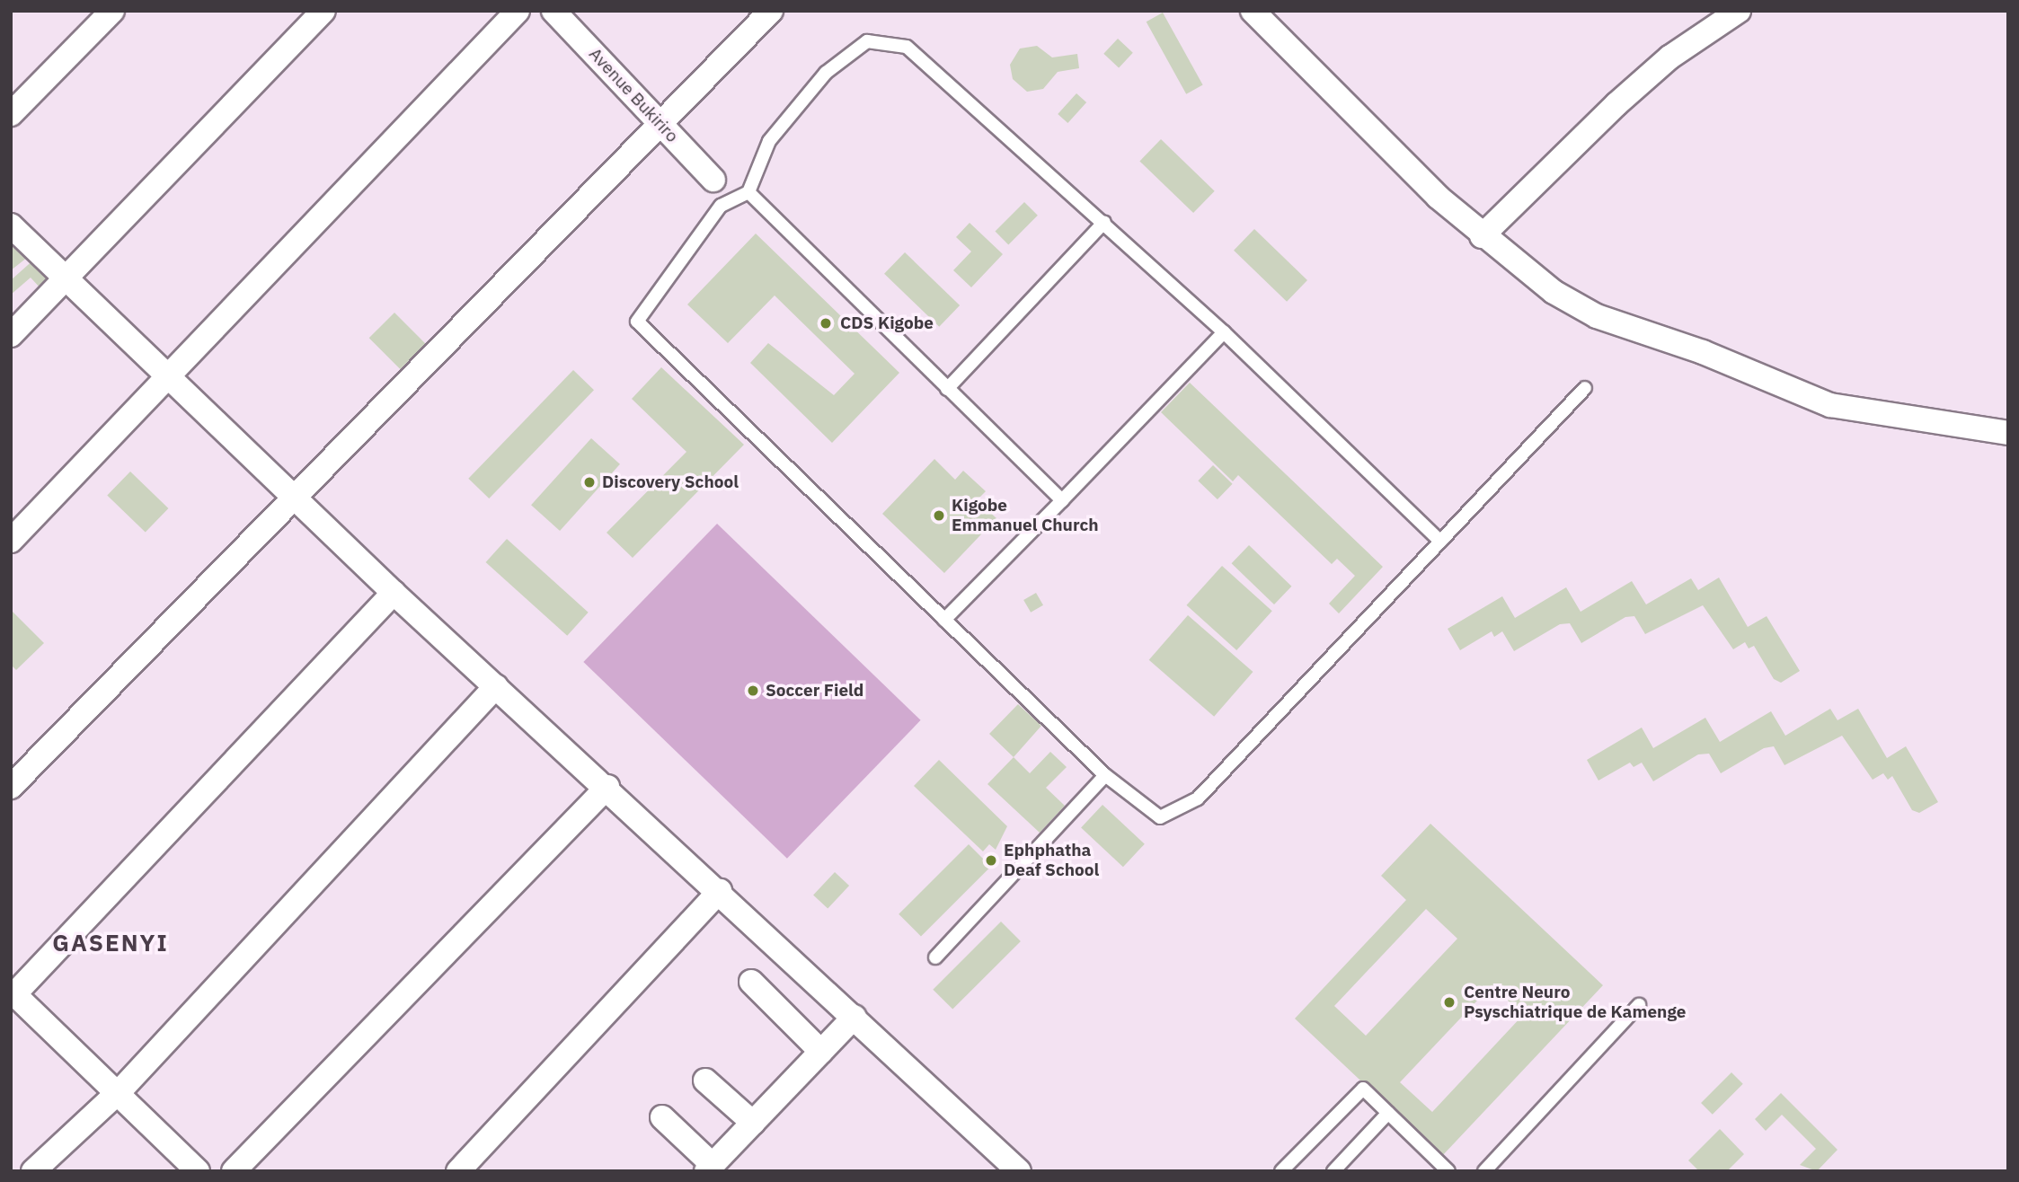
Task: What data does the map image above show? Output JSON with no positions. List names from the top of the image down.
{
  "streets": {
    "street": ["Avenue Bukiriro"]
  },
  "districts": ["GASENYI"],
  "places": [
    "CDS Kigobe",
    "Discovery School",
    "Kigobe Emmanuel Church",
    "Soccer Field",
    "Ephphatha Deaf School",
    "Centre Neuro Psyschiatrique de Kamenge"
  ]
}
